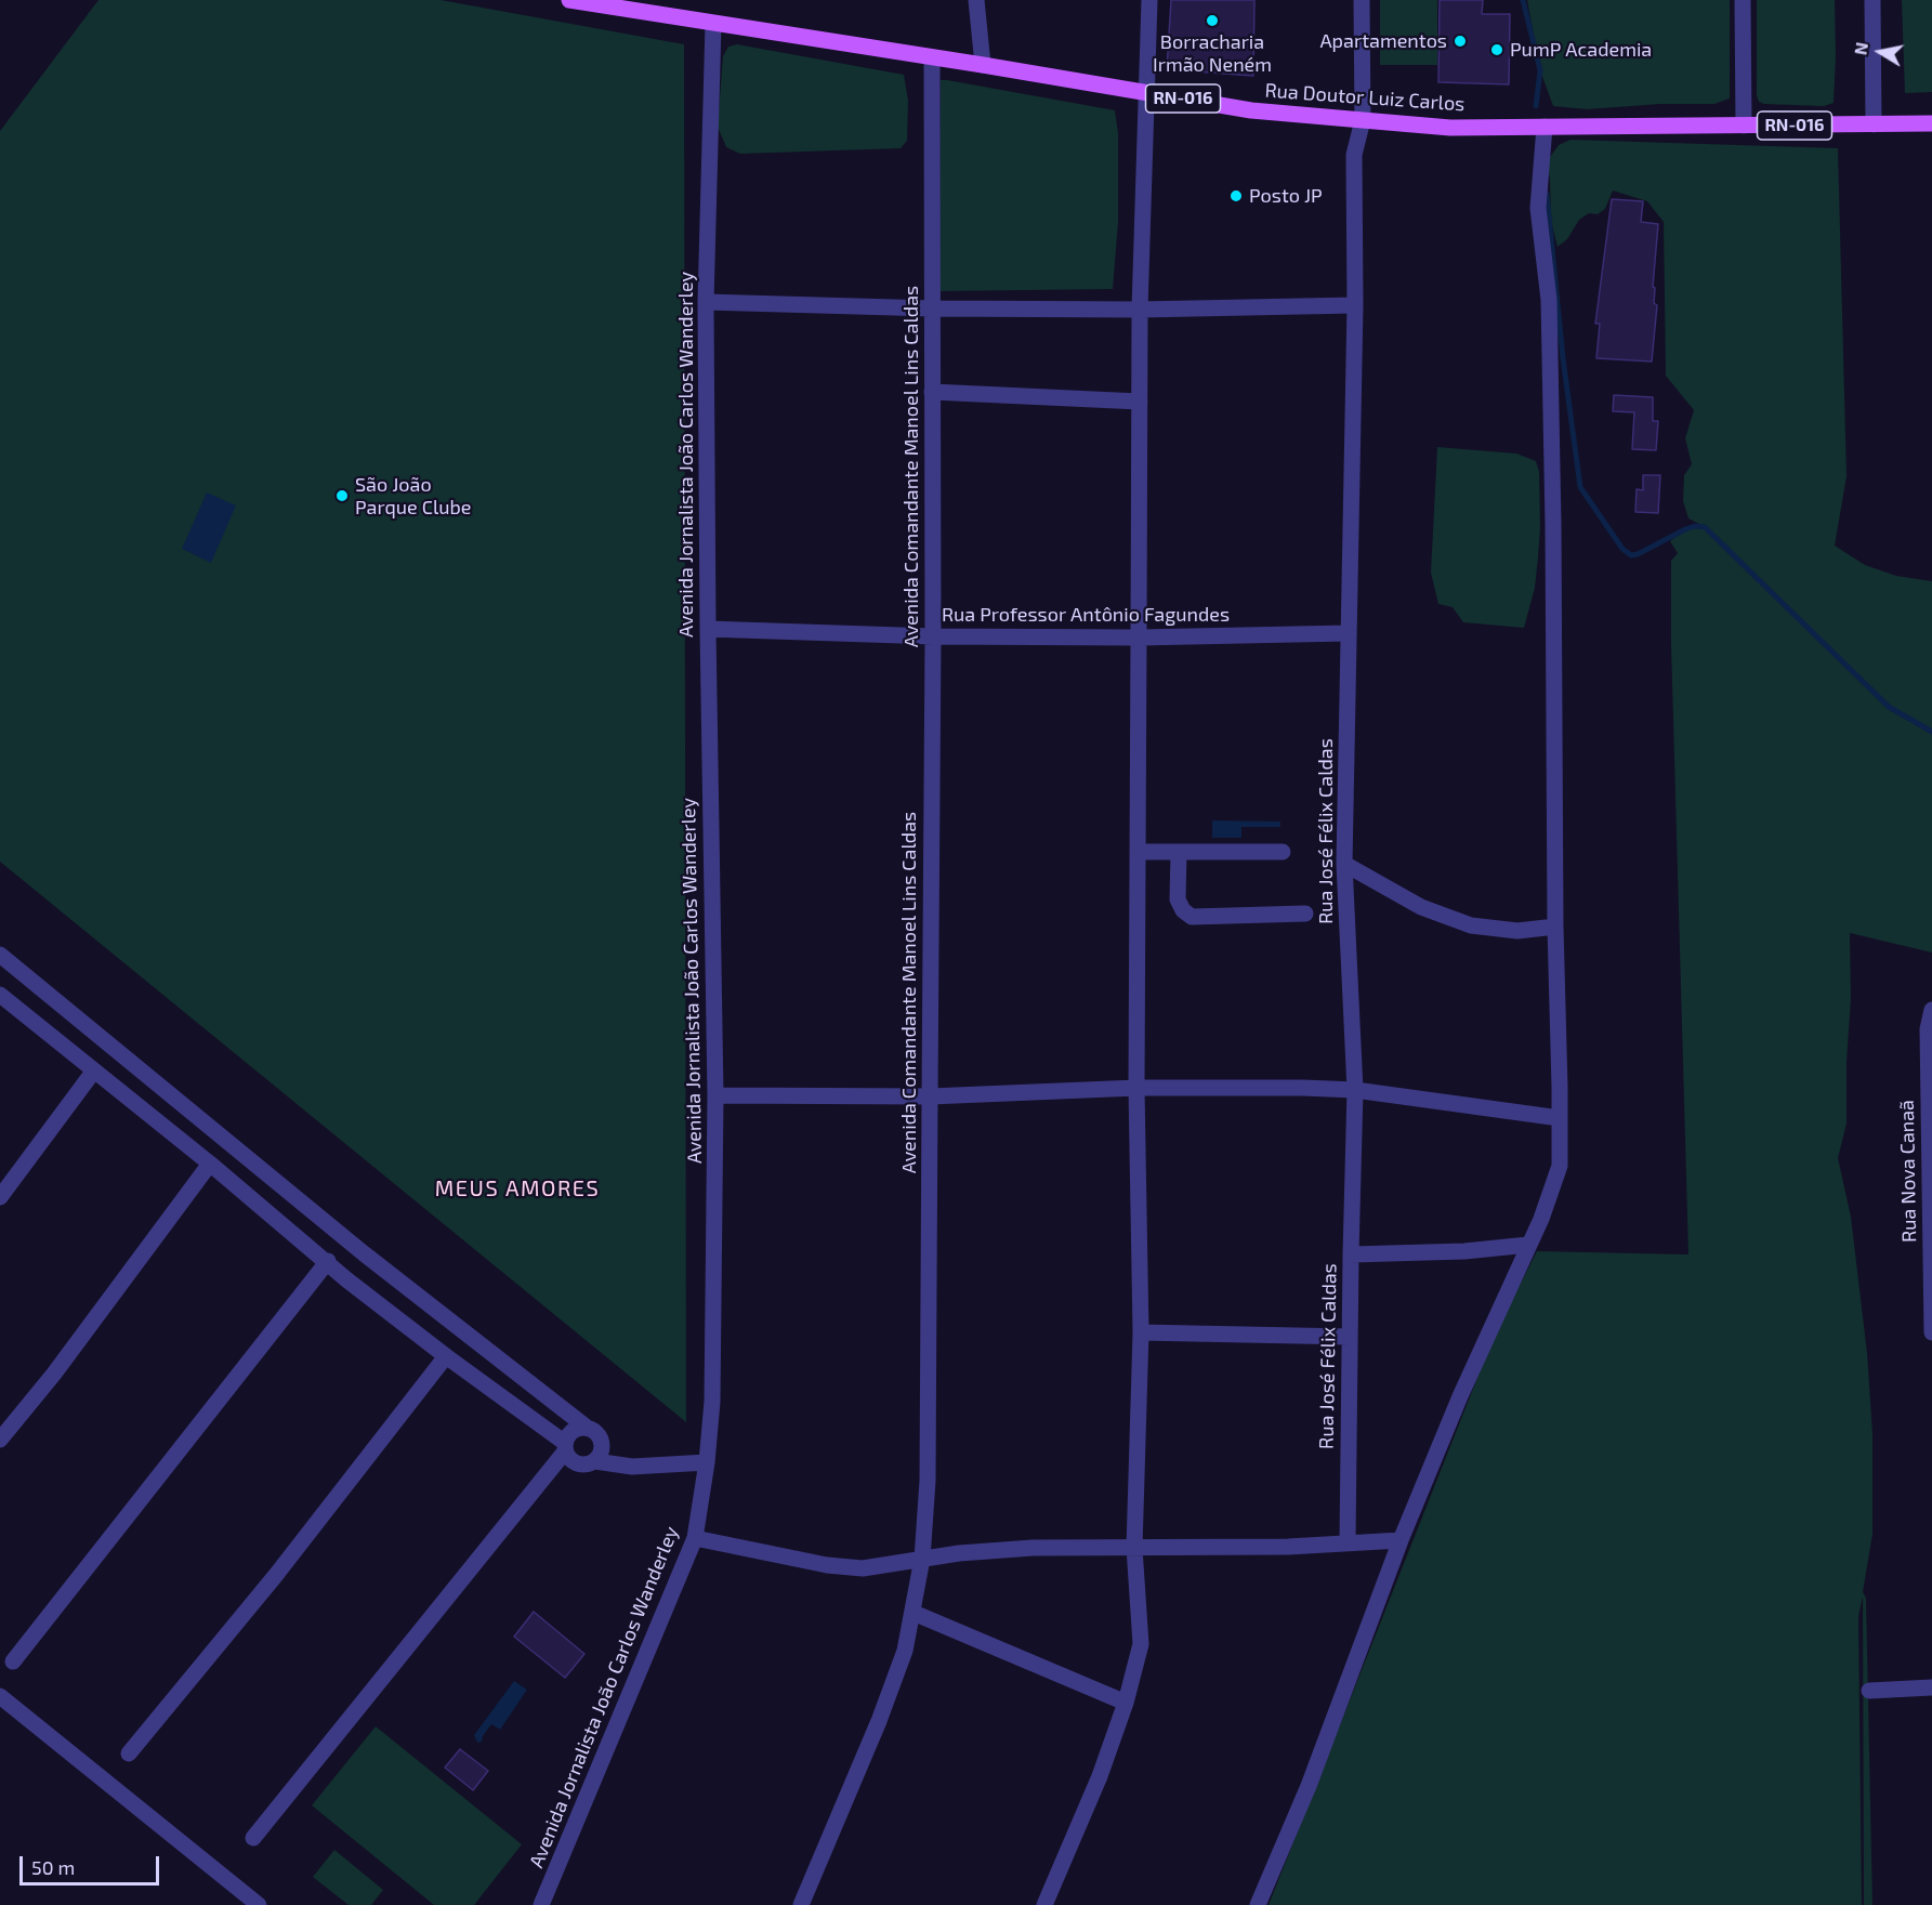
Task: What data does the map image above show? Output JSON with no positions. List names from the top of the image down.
{
  "streets": {
    "main road": ["Rua Doutor Luiz Carlos", "RN-016"],
    "street": [
      "Avenida Jornalista João Carlos Wanderley",
      "Avenida Comandante Manoel Lins Caldas",
      "Rua Professor Antônio Fagundes",
      "Rua José Félix Caldas",
      "Rua Nova Canaã"
    ]
  },
  "crossings": [
    ["Rua Doutor Luiz Carlos", "Avenida Jornalista João Carlos Wanderley"],
    ["Rua Doutor Luiz Carlos", "Avenida Comandante Manoel Lins Caldas"],
    ["Rua Doutor Luiz Carlos", "Rua José Félix Caldas"],
    ["Avenida Jornalista João Carlos Wanderley", "Rua Professor Antônio Fagundes"],
    ["Avenida Comandante Manoel Lins Caldas", "Rua Professor Antônio Fagundes"],
    ["Rua Professor Antônio Fagundes", "Rua José Félix Caldas"]
  ],
  "districts": ["MEUS AMORES"],
  "places": [
    "Borracharia Irmão Neném",
    "Apartamentos",
    "PumP Academia",
    "Posto JP",
    "São João Parque Clube"
  ],
  "scale_bar": "50 m",
  "north": "left"
}
